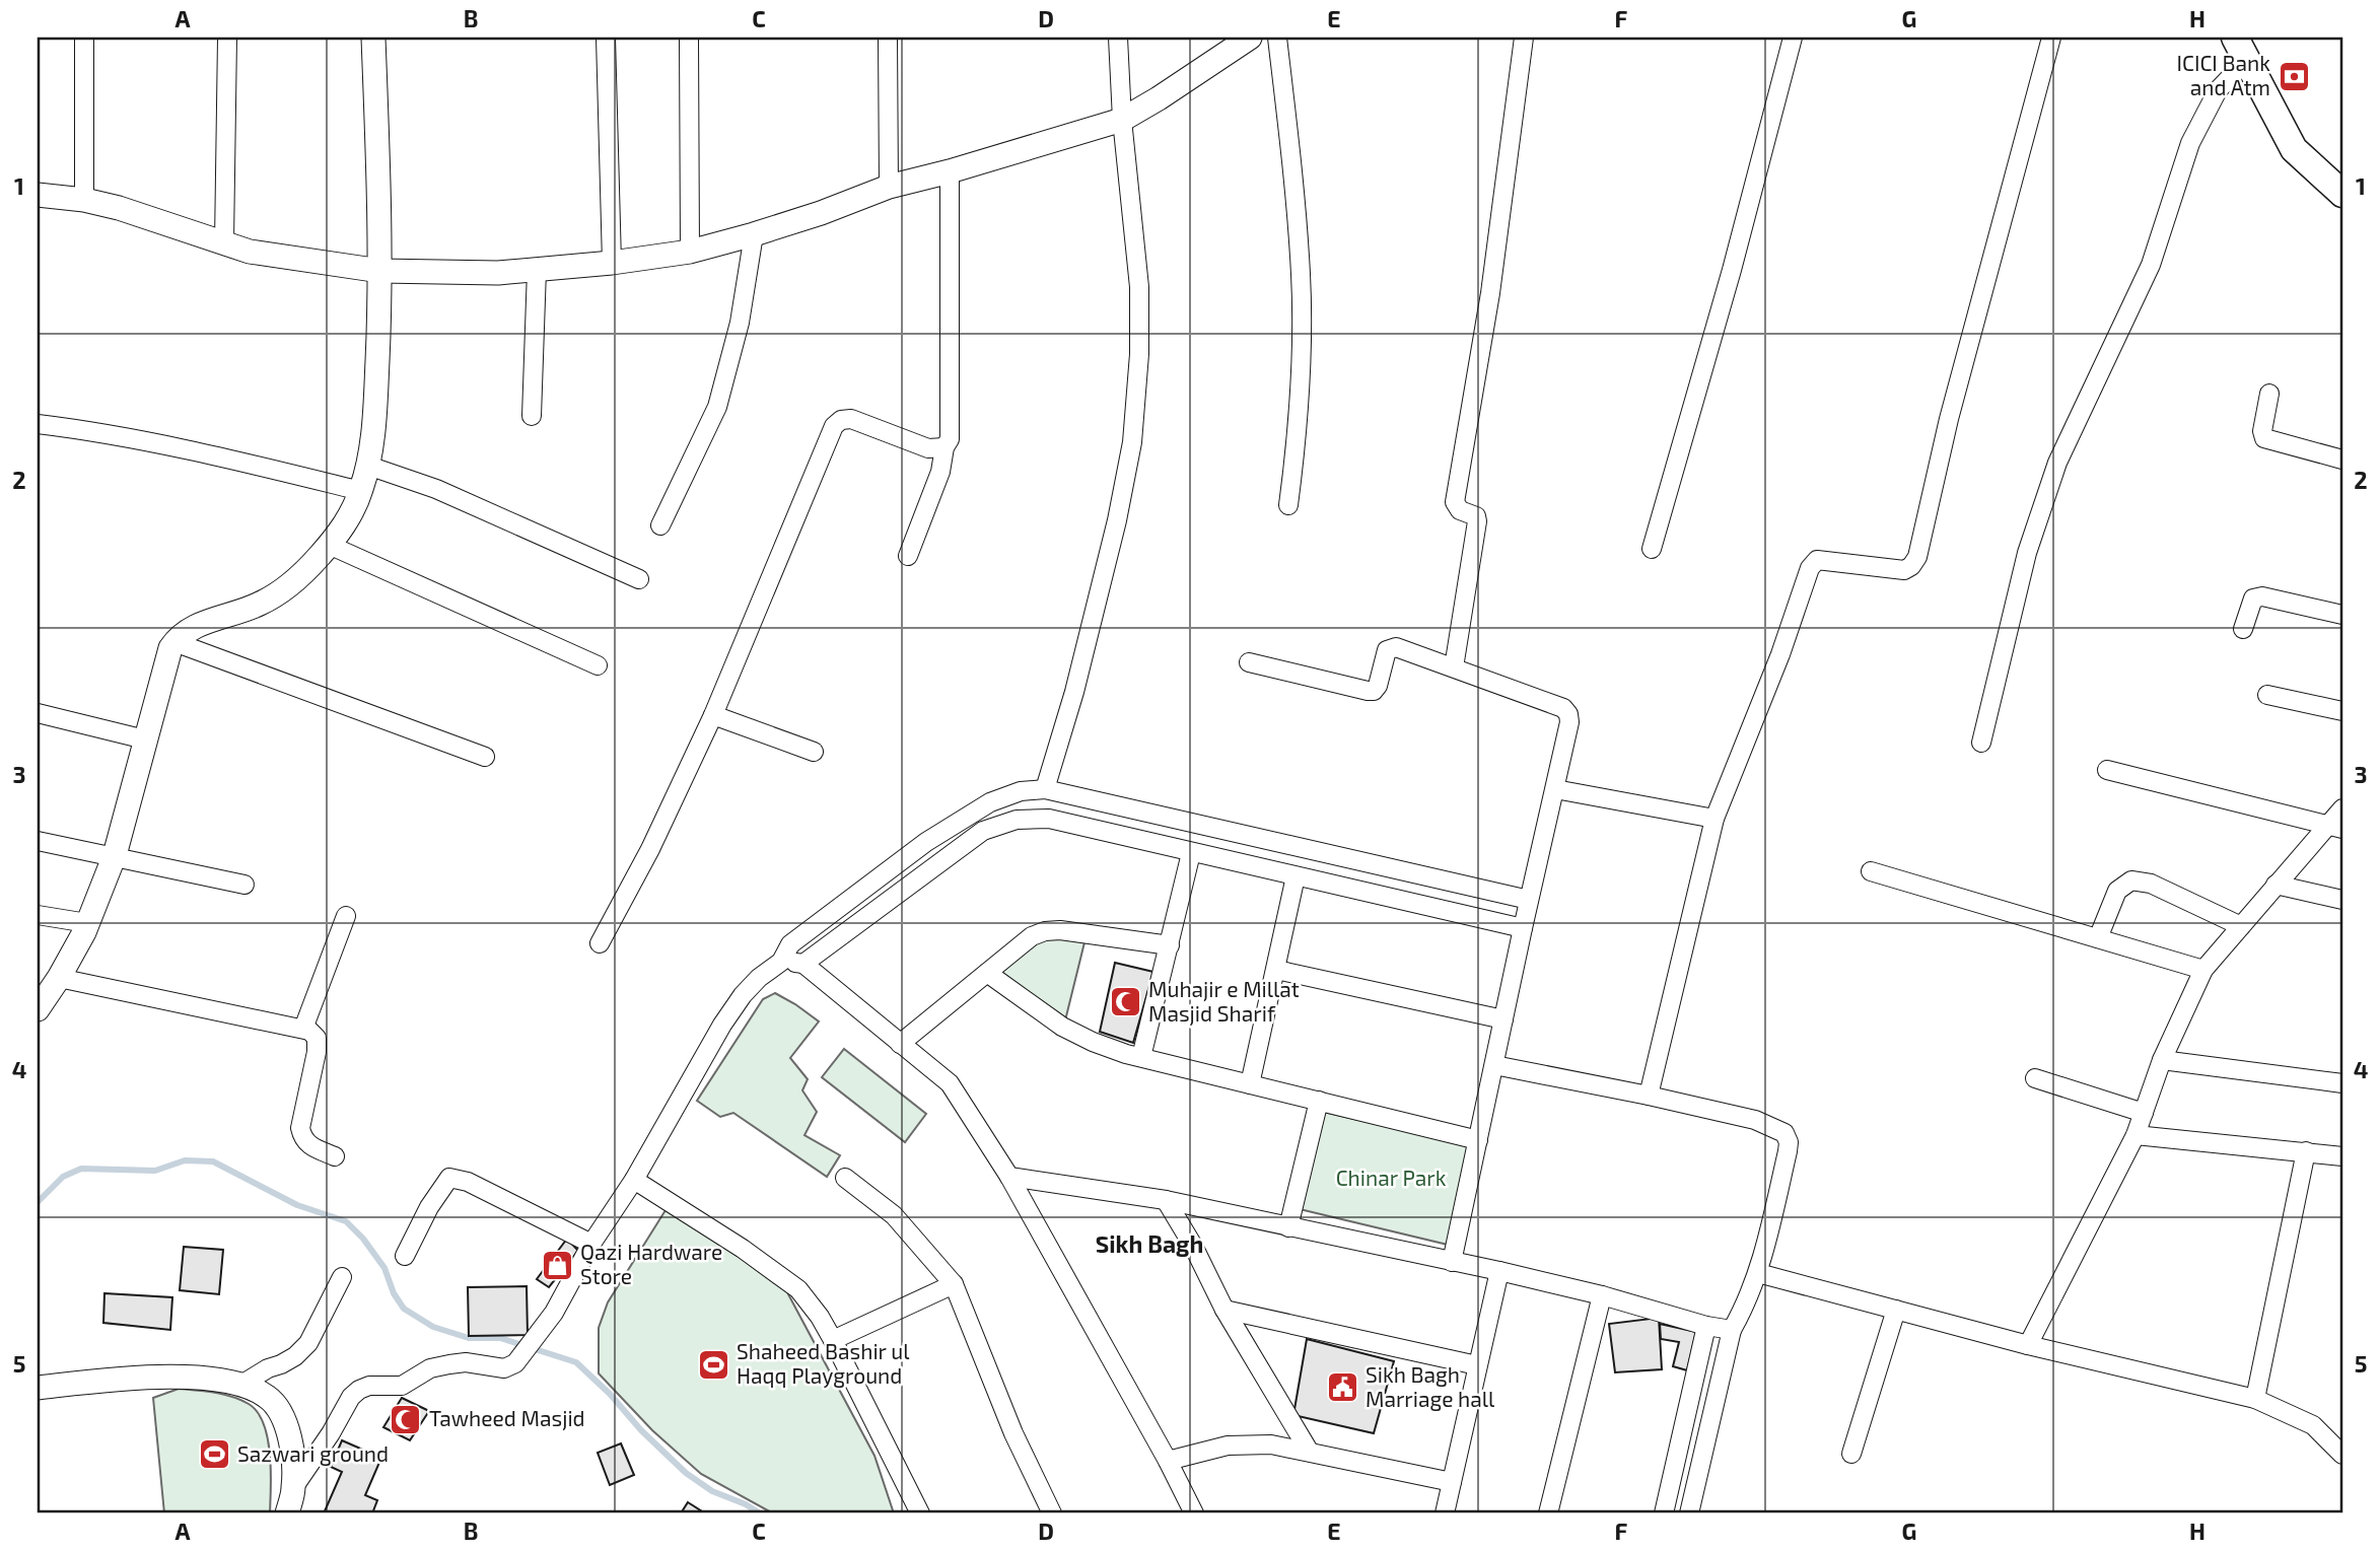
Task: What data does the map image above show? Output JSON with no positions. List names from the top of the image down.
{
  "districts": ["Sikh Bagh"],
  "parks": ["Chinar Park"],
  "places": {
    "bank": ["ICICI Bank and Atm"],
    "mosque": ["Muhajir e Millat Masjid Sharif", "Tawheed Masjid"],
    "shop": ["Qazi Hardware Store"],
    "sports": ["Shaheed Bashir ul Haqq Playground", "Sazwari ground"],
    "public building": ["Sikh Bagh Marriage hall"]
  },
  "grid": {
    "columns": [
      "A",
      "B",
      "C",
      "D",
      "E",
      "F",
      "G",
      "H"
    ],
    "rows": [
      "1",
      "2",
      "3",
      "4",
      "5"
    ]
  }
}
